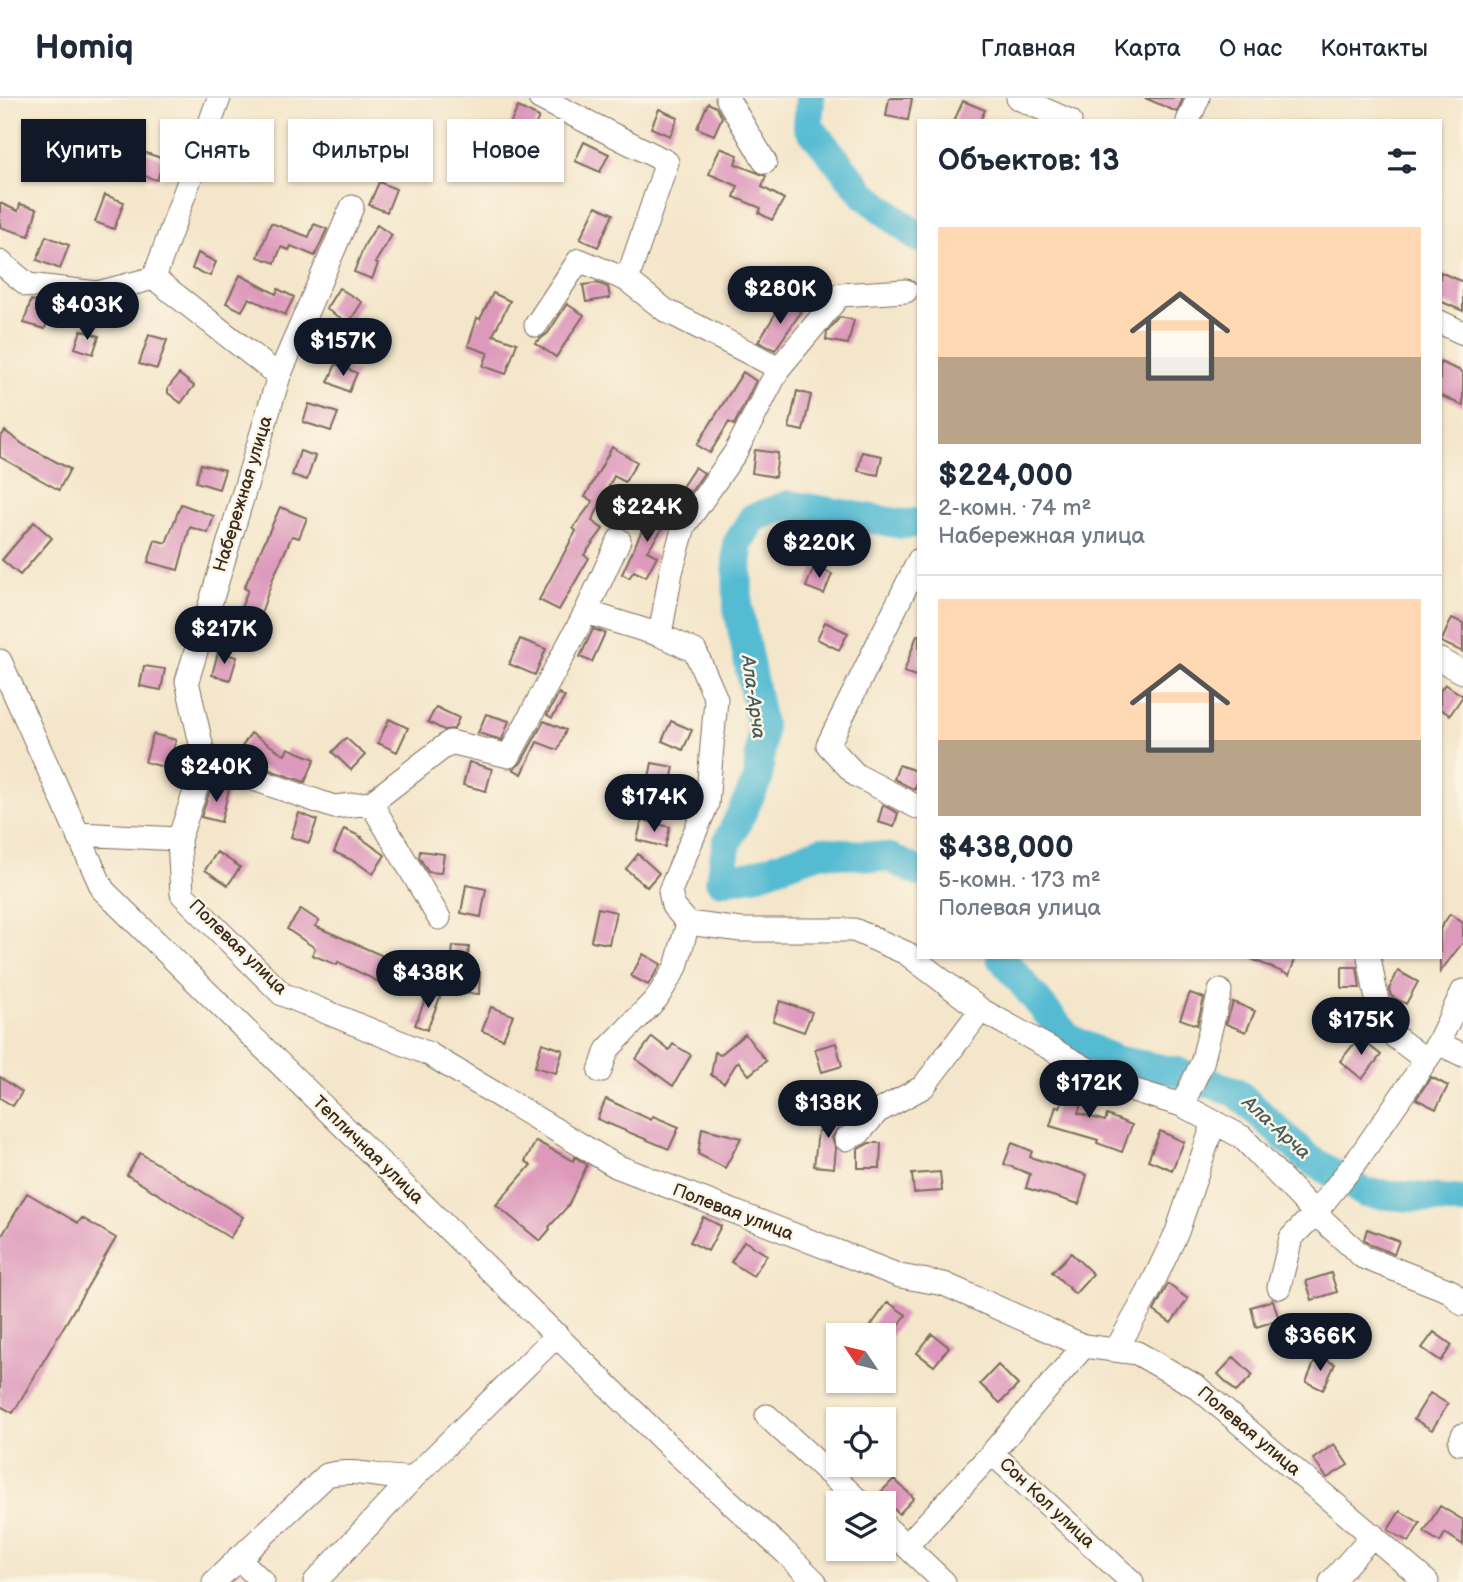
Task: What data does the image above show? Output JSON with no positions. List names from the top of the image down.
{
  "streets": {
    "street": [
      "Набережная улица",
      "Полевая улица",
      "Тепличная улица",
      "Сон Кол улица"
    ]
  },
  "crossings": [
    ["Полевая улица", "Сон Кол улица"]
  ],
  "water": ["Ала-Арча"],
  "north": "top left",
  "page": {
    "header": "Homiq",
    "nav": [
      "Главная",
      "Карта",
      "О нас",
      "Контакты"
    ],
    "chip": [
      "Купить",
      "Снять",
      "Фильтры",
      "Новое"
    ],
    "heading": "Объектов: 13",
    "list": [
      {
        "name": "$224,000",
        "note": "2-комн. · 74 m² · Набережная улица"
      },
      {
        "name": "$438,000",
        "note": "5-комн. · 173 m² · Полевая улица"
      }
    ],
    "price": [
      "$280K",
      "$403K",
      "$157K",
      "$224K",
      "$220K",
      "$217K",
      "$240K",
      "$174K",
      "$438K",
      "$175K",
      "$172K",
      "$138K",
      "$366K"
    ]
  }
}
